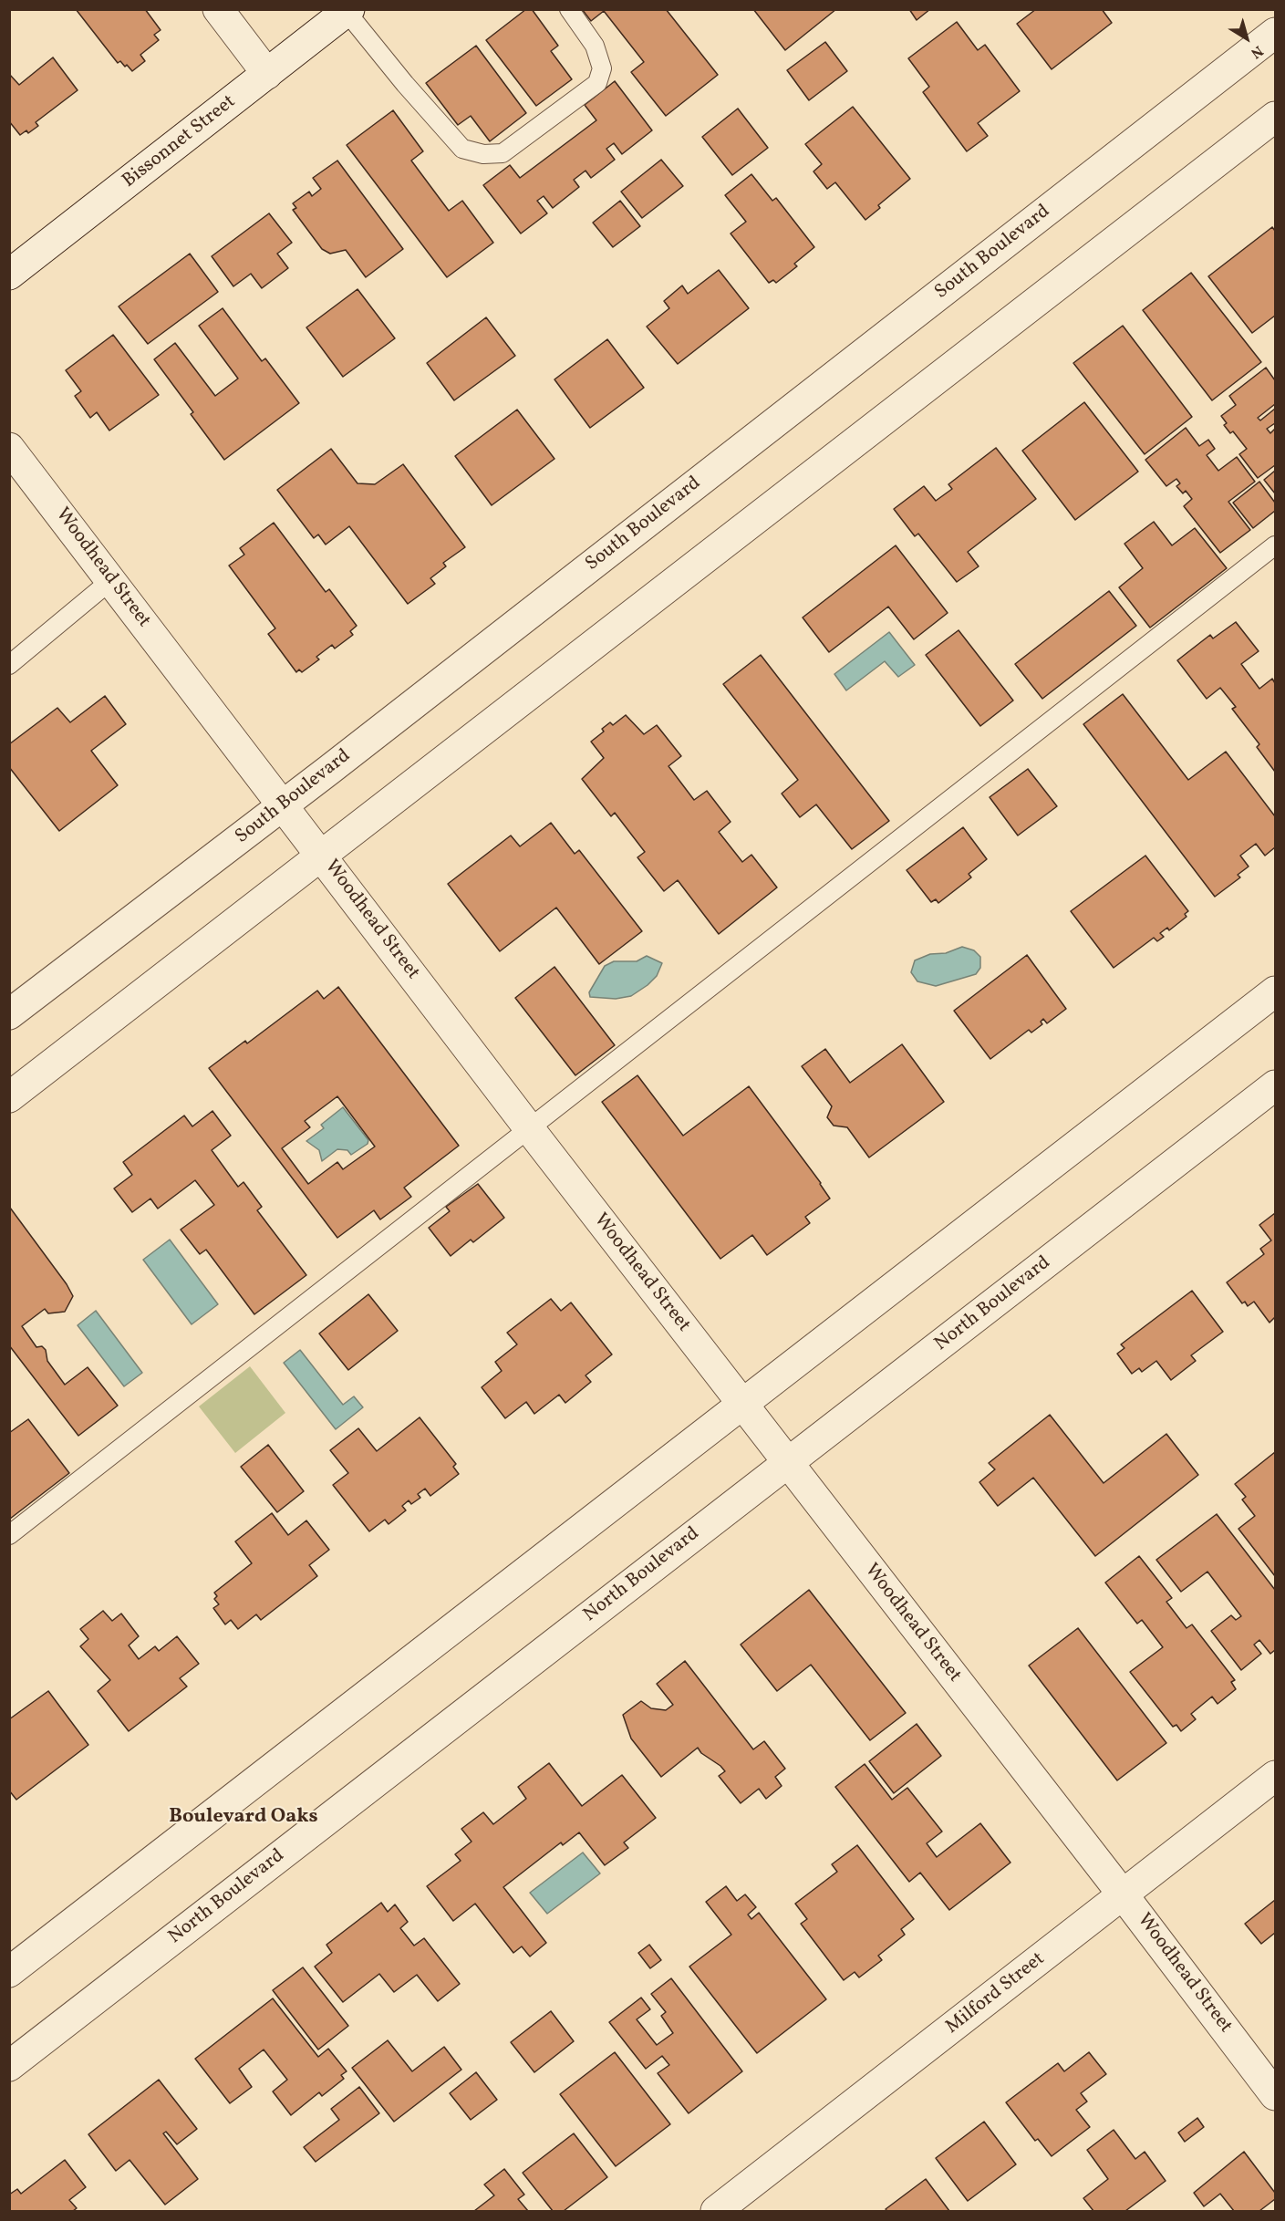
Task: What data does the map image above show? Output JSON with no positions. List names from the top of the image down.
{
  "streets": {
    "street": [
      "Bissonnet Street",
      "South Boulevard",
      "Woodhead Street",
      "North Boulevard",
      "Milford Street"
    ]
  },
  "crossings": [
    ["South Boulevard", "Woodhead Street"],
    ["Woodhead Street", "North Boulevard"],
    ["Woodhead Street", "Milford Street"]
  ],
  "districts": ["Boulevard Oaks"],
  "north": "bottom right"
}
